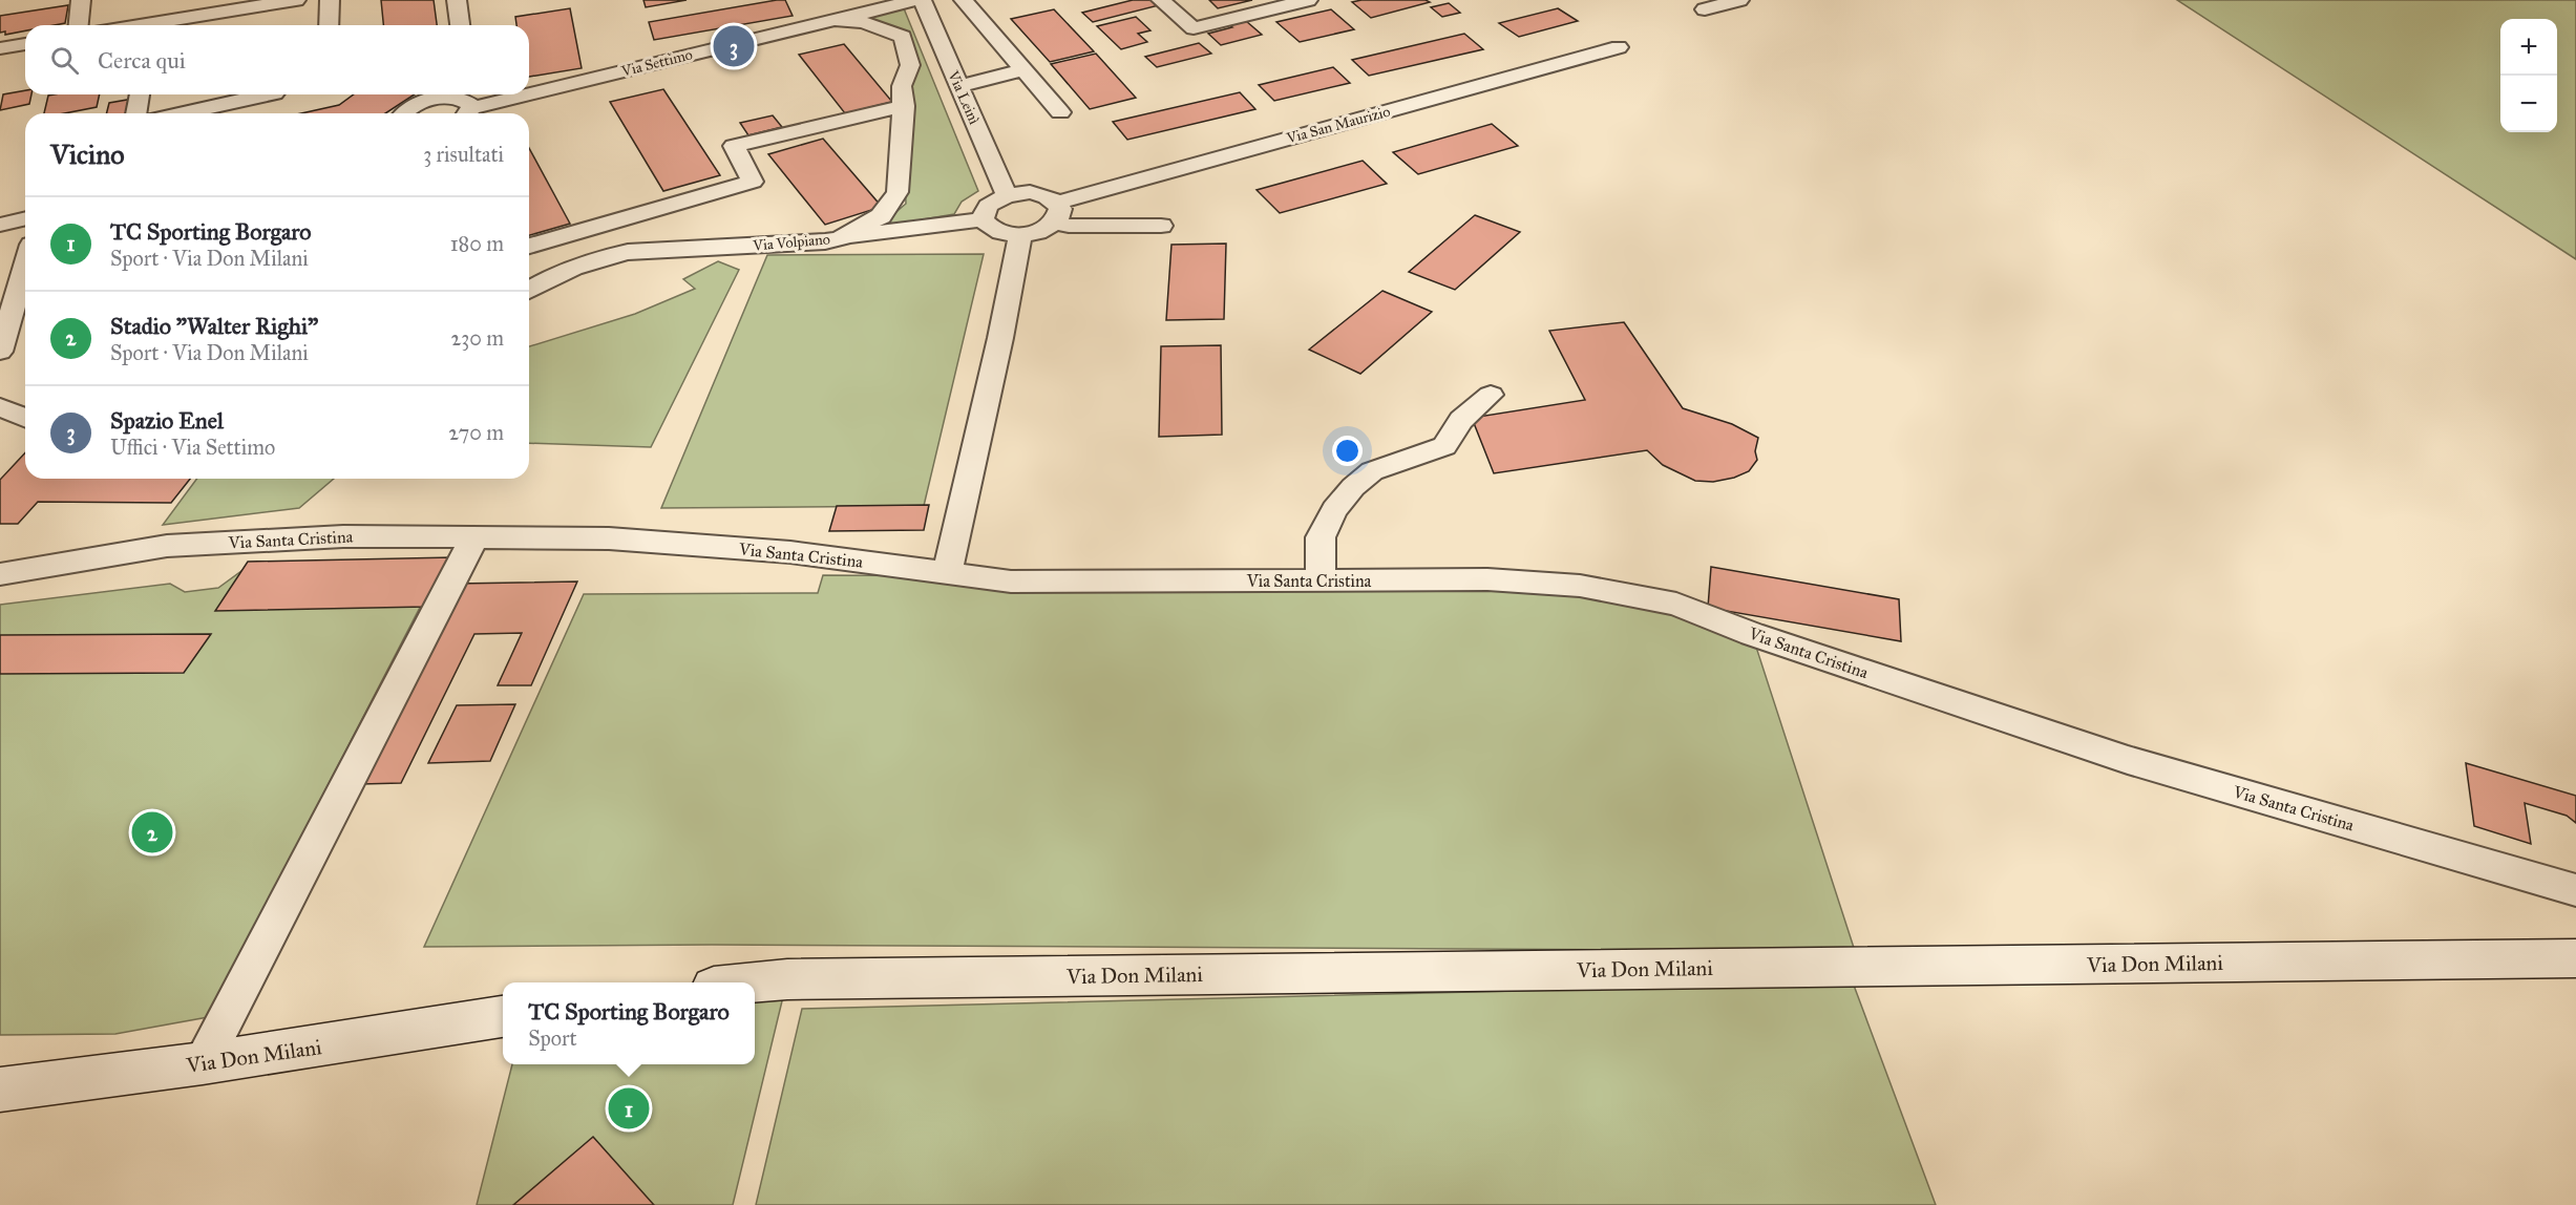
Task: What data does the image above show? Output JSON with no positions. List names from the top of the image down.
{
  "streets": {
    "street": [
      "Via Settimo",
      "Via Leinì",
      "Via San Maurizio",
      "Via Volpiano",
      "Via Santa Cristina",
      "Via Don Milani"
    ]
  },
  "crossings": [
    ["Via Settimo", "Via Volpiano"]
  ],
  "page": {
    "map_buttons": ["+", "−"],
    "pins": ["3", "2", "1"],
    "search": "Cerca qui",
    "heading": ["Vicino", "3 risultati"],
    "list": [
      {
        "mark": "1",
        "name": "TC Sporting Borgaro",
        "note": "Sport · Via Don Milani",
        "value": "180 m"
      },
      {
        "mark": "2",
        "name": "Stadio \"Walter Righi\"",
        "note": "Sport · Via Don Milani",
        "value": "230 m"
      },
      {
        "mark": "3",
        "name": "Spazio Enel",
        "note": "Uffici · Via Settimo",
        "value": "270 m"
      }
    ],
    "popup": ["TC Sporting Borgaro", "Sport"]
  }
}
